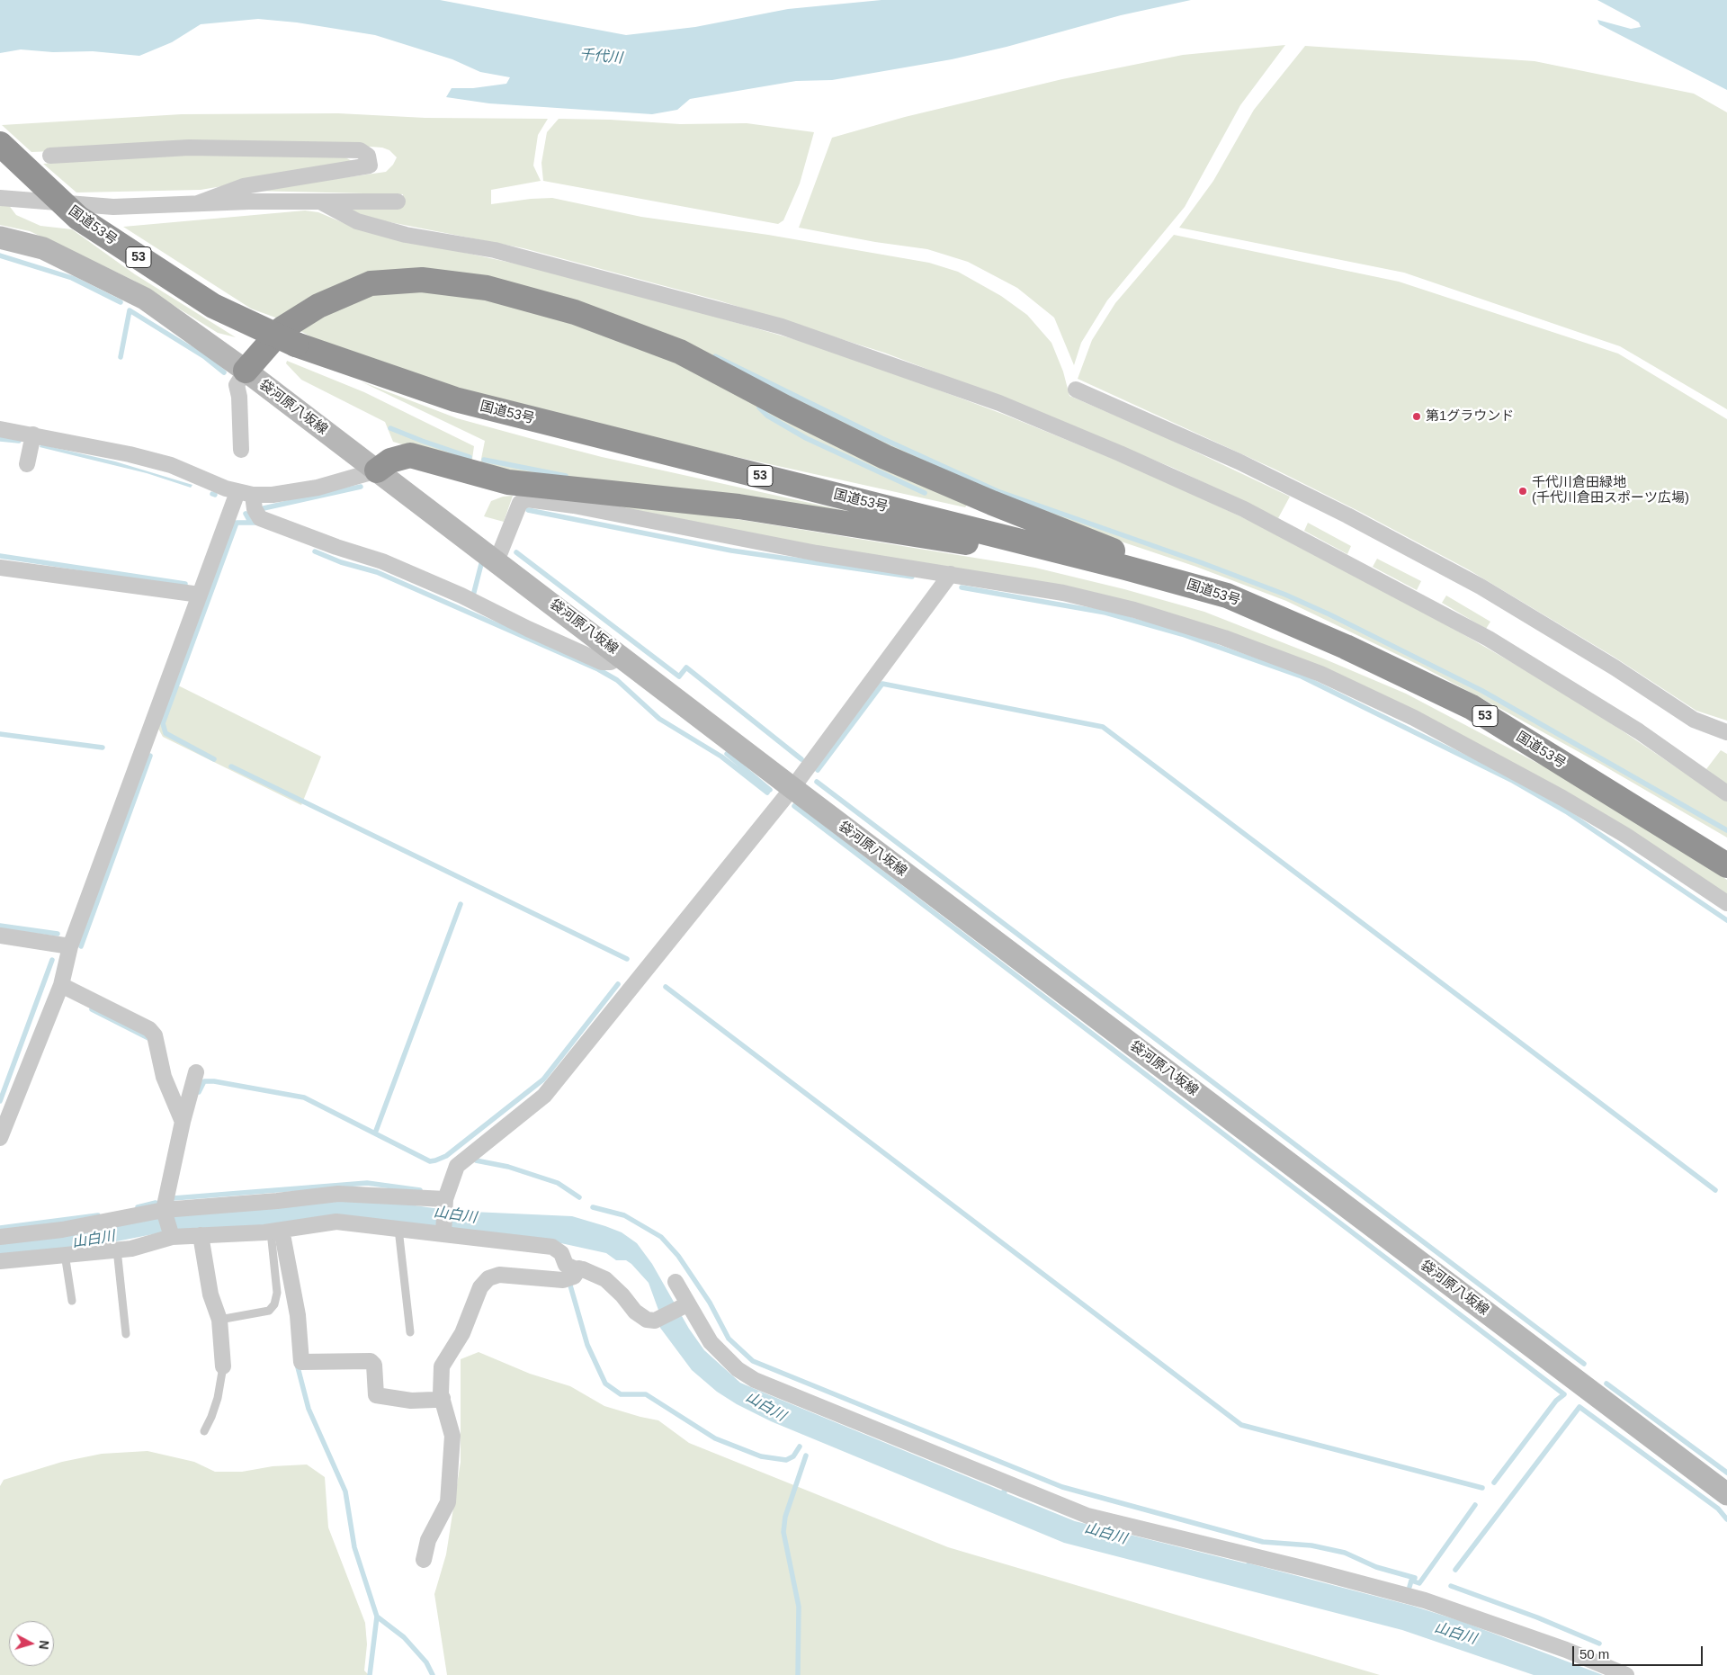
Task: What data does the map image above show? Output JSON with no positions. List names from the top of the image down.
{
  "streets": {
    "highway": ["国道53号", "53"],
    "main road": ["袋河原八坂線"]
  },
  "water": ["千代川", "山白川"],
  "places": ["第1グラウンド", "千代川倉田緑地 (千代川倉田スポーツ広場)"],
  "scale_bar": "50 m",
  "north": "right"
}
